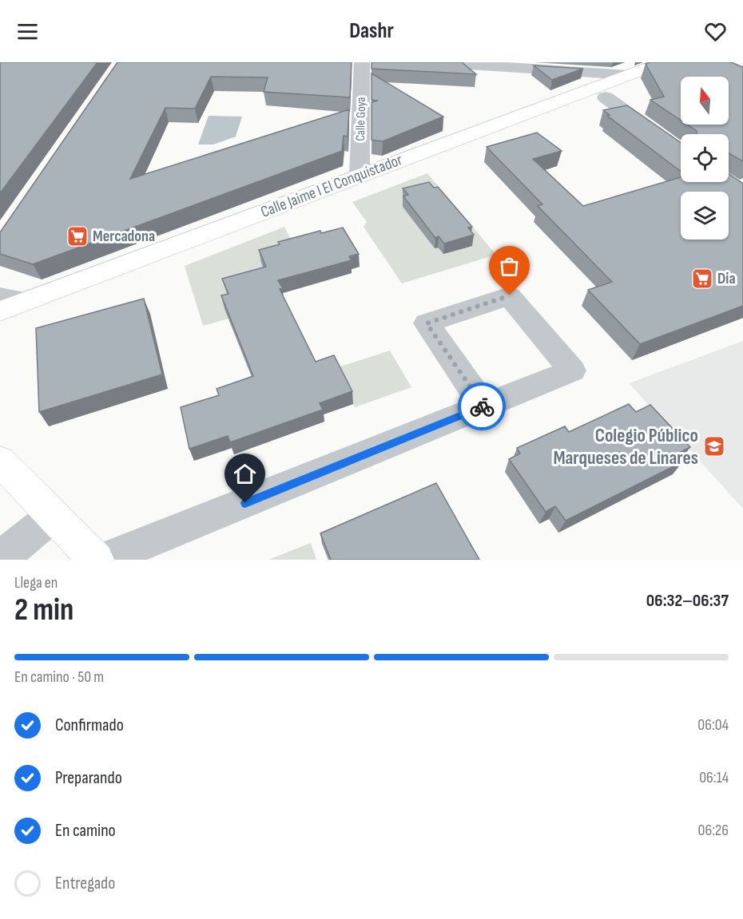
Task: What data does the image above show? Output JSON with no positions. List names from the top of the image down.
{
  "streets": {
    "street": ["Calle Goya", "Calle Jaime I El Conquistador"]
  },
  "crossings": [
    ["Calle Goya", "Calle Jaime I El Conquistador"]
  ],
  "places": {
    "supermarket": ["Mercadona", "Dia"],
    "school or university": ["Colegio Público Marqueses de Linares"]
  },
  "north": "top",
  "page": {
    "header": "Dashr",
    "heading": ["2 min", "Llega en", "06:32–06:37"],
    "bar": "En camino · 50 m",
    "list": [
      ["Confirmado", "06:04"],
      ["Preparando", "06:14"],
      ["En camino", "06:26"],
      "Entregado"
    ]
  }
}
